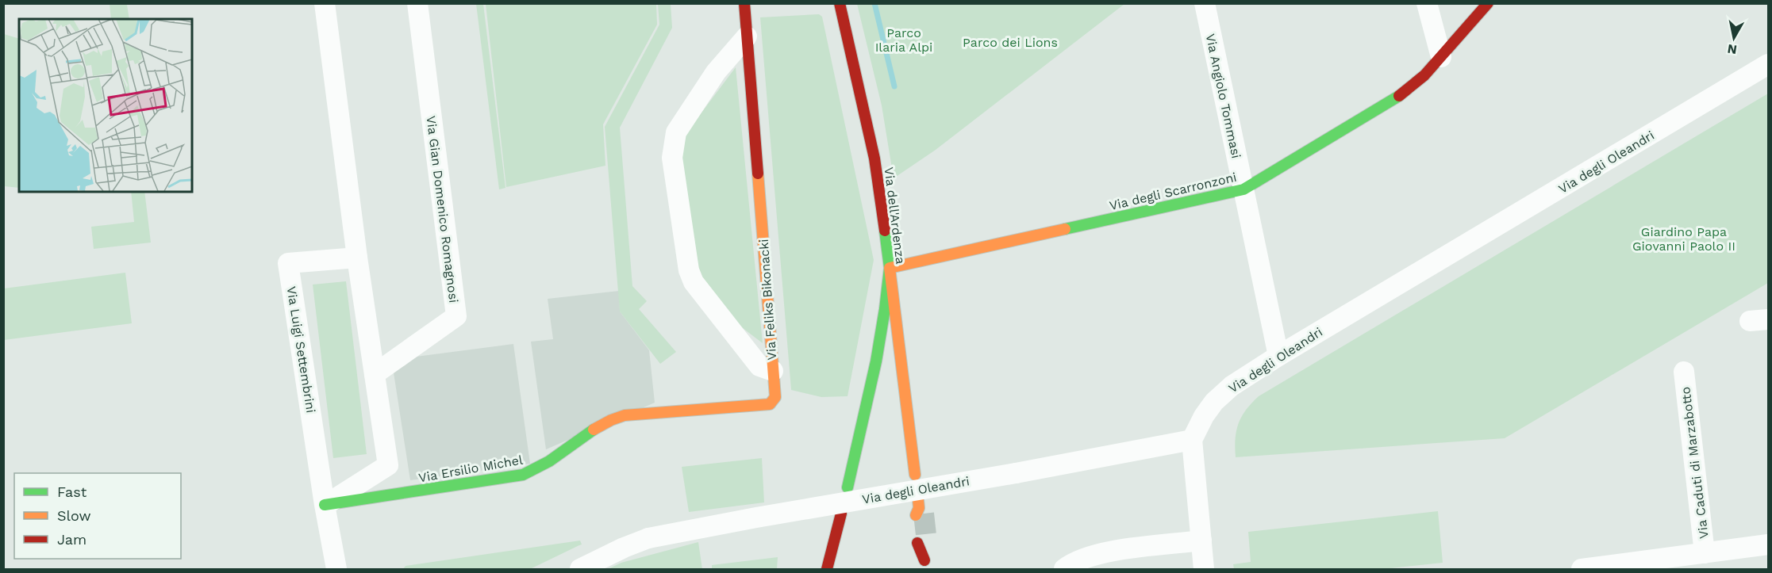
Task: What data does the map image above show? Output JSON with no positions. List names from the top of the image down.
{
  "streets": {
    "street": [
      "Via Angiolo Tommasi",
      "Via degli Oleandri",
      "Via degli Scarronzoni",
      "Via Gian Domenico Romagnosi",
      "Via dell'Ardenza",
      "Via Feliks Bikonacki",
      "Via Luigi Settembrini",
      "Via Caduti di Marzabotto",
      "Via Ersilio Michel"
    ]
  },
  "crossings": [
    ["Via Angiolo Tommasi", "Via degli Oleandri"],
    ["Via Angiolo Tommasi", "Via degli Scarronzoni"],
    ["Via degli Scarronzoni", "Via dell'Ardenza"],
    ["Via Feliks Bikonacki", "Via Ersilio Michel"],
    ["Via Luigi Settembrini", "Via Ersilio Michel"]
  ],
  "parks": ["Parco Ilaria Alpi", "Parco dei Lions", "Giardino Papa Giovanni Paolo II"],
  "legend": ["Fast", "Slow", "Jam"],
  "north": "bottom"
}
